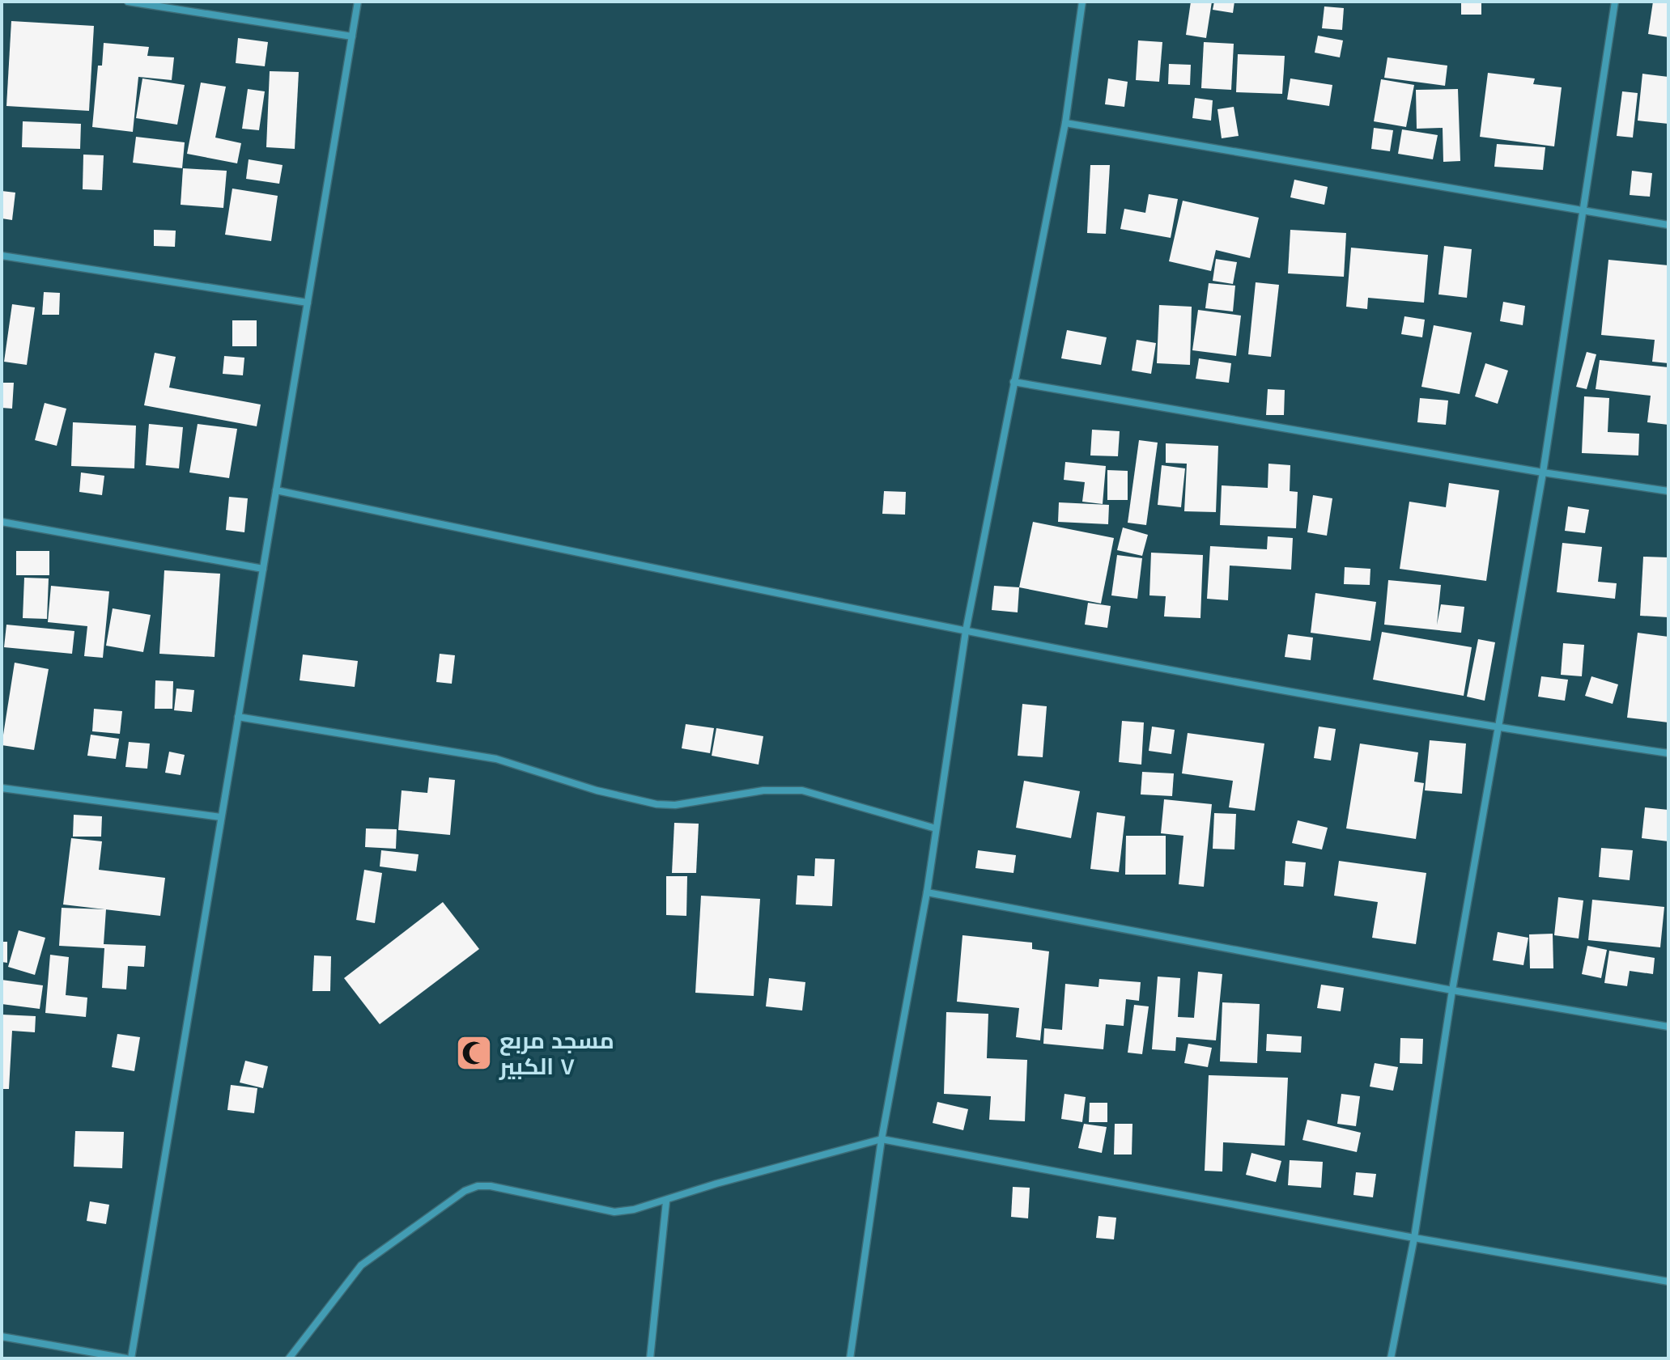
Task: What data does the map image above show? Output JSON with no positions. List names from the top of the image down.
{
  "places": {
    "mosque": ["مسجد مربع ٧ الكبير"]
  }
}
